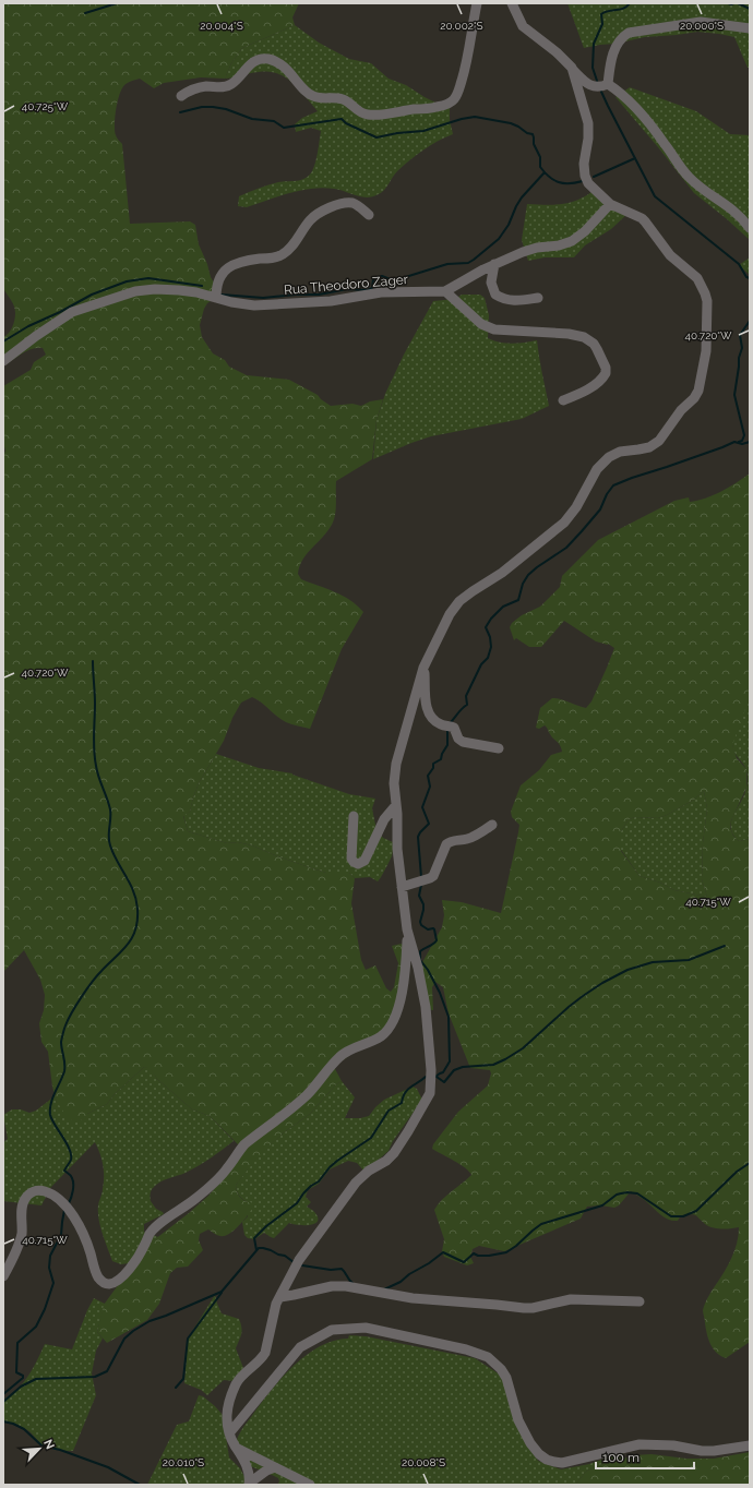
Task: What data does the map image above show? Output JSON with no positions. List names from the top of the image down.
{
  "streets": {
    "street": ["Rua Theodoro Zager"]
  },
  "scale_bar": "100 m",
  "north": "top right",
  "coordinates": [
    "20.004°S",
    "20.002°S",
    "20.000°S",
    "40.725°W",
    "40.720°W",
    "40.715°W",
    "20.010°S",
    "20.008°S"
  ]
}
